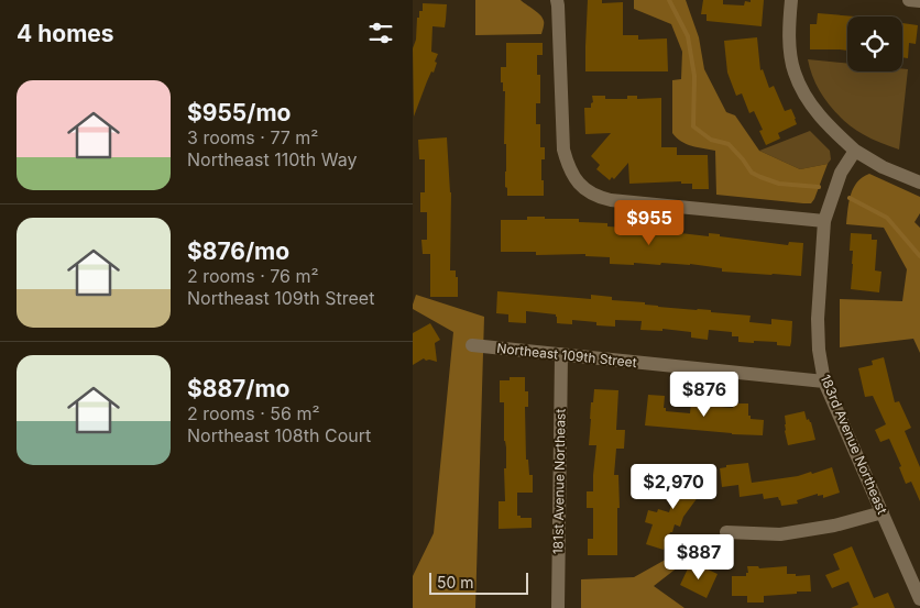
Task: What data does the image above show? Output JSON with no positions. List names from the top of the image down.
{
  "streets": {
    "street": ["Northeast 109th Street", "183rd Avenue Northeast", "181st Avenue Northeast"]
  },
  "crossings": [
    ["Northeast 109th Street", "183rd Avenue Northeast"],
    ["Northeast 109th Street", "181st Avenue Northeast"]
  ],
  "scale_bar": "50 m",
  "page": {
    "heading": "4 homes",
    "list": [
      {
        "name": "$955/mo",
        "note": "3 rooms · 77 m² · Northeast 110th Way"
      },
      {
        "name": "$876/mo",
        "note": "2 rooms · 76 m² · Northeast 109th Street"
      },
      {
        "name": "$887/mo",
        "note": "2 rooms · 56 m² · Northeast 108th Court"
      }
    ],
    "price": [
      "$955",
      "$876",
      "$2,970",
      "$887"
    ],
    "scale": "50 m"
  }
}
